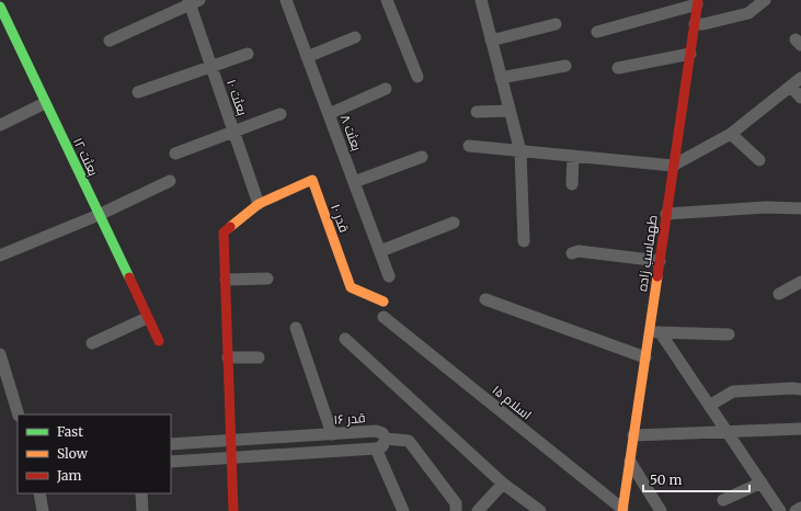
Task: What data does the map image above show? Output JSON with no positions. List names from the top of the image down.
{
  "streets": {
    "street": [
      "بعثت ۱۰",
      "بعثت ۸",
      "بعثت ۱۲",
      "قدر ۱۰",
      "طهماسب زاده",
      "اسلام ۱۵",
      "قدر ۱۶"
    ]
  },
  "crossings": [
    ["بعثت ۱۰", "قدر ۱۰"],
    ["طهماسب زاده", "اسلام ۱۵"]
  ],
  "legend": ["Fast", "Slow", "Jam"],
  "scale_bar": "50 m"
}
